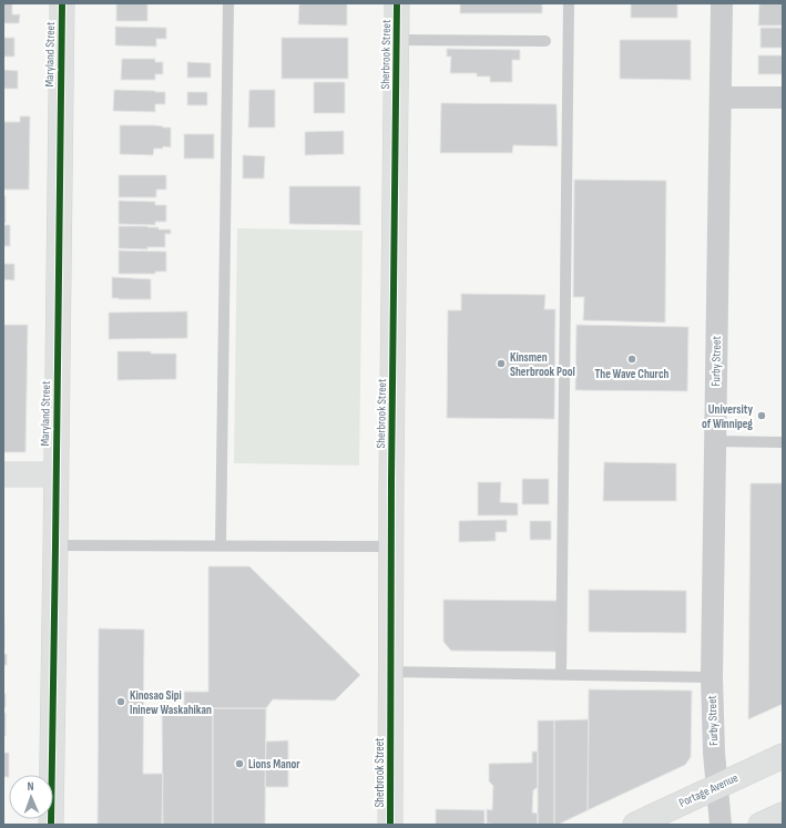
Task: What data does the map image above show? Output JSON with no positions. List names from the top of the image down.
{
  "streets": {
    "main road": ["Maryland Street", "Sherbrook Street", "Portage Avenue"],
    "street": ["Furby Street"]
  },
  "crossings": [
    ["Furby Street", "Portage Avenue"]
  ],
  "places": [
    "The Wave Church",
    "Kinsmen Sherbrook Pool",
    "University of Winnipeg",
    "Kinosao Sipi Ininew Waskahikan",
    "Lions Manor"
  ],
  "north": "top"
}
